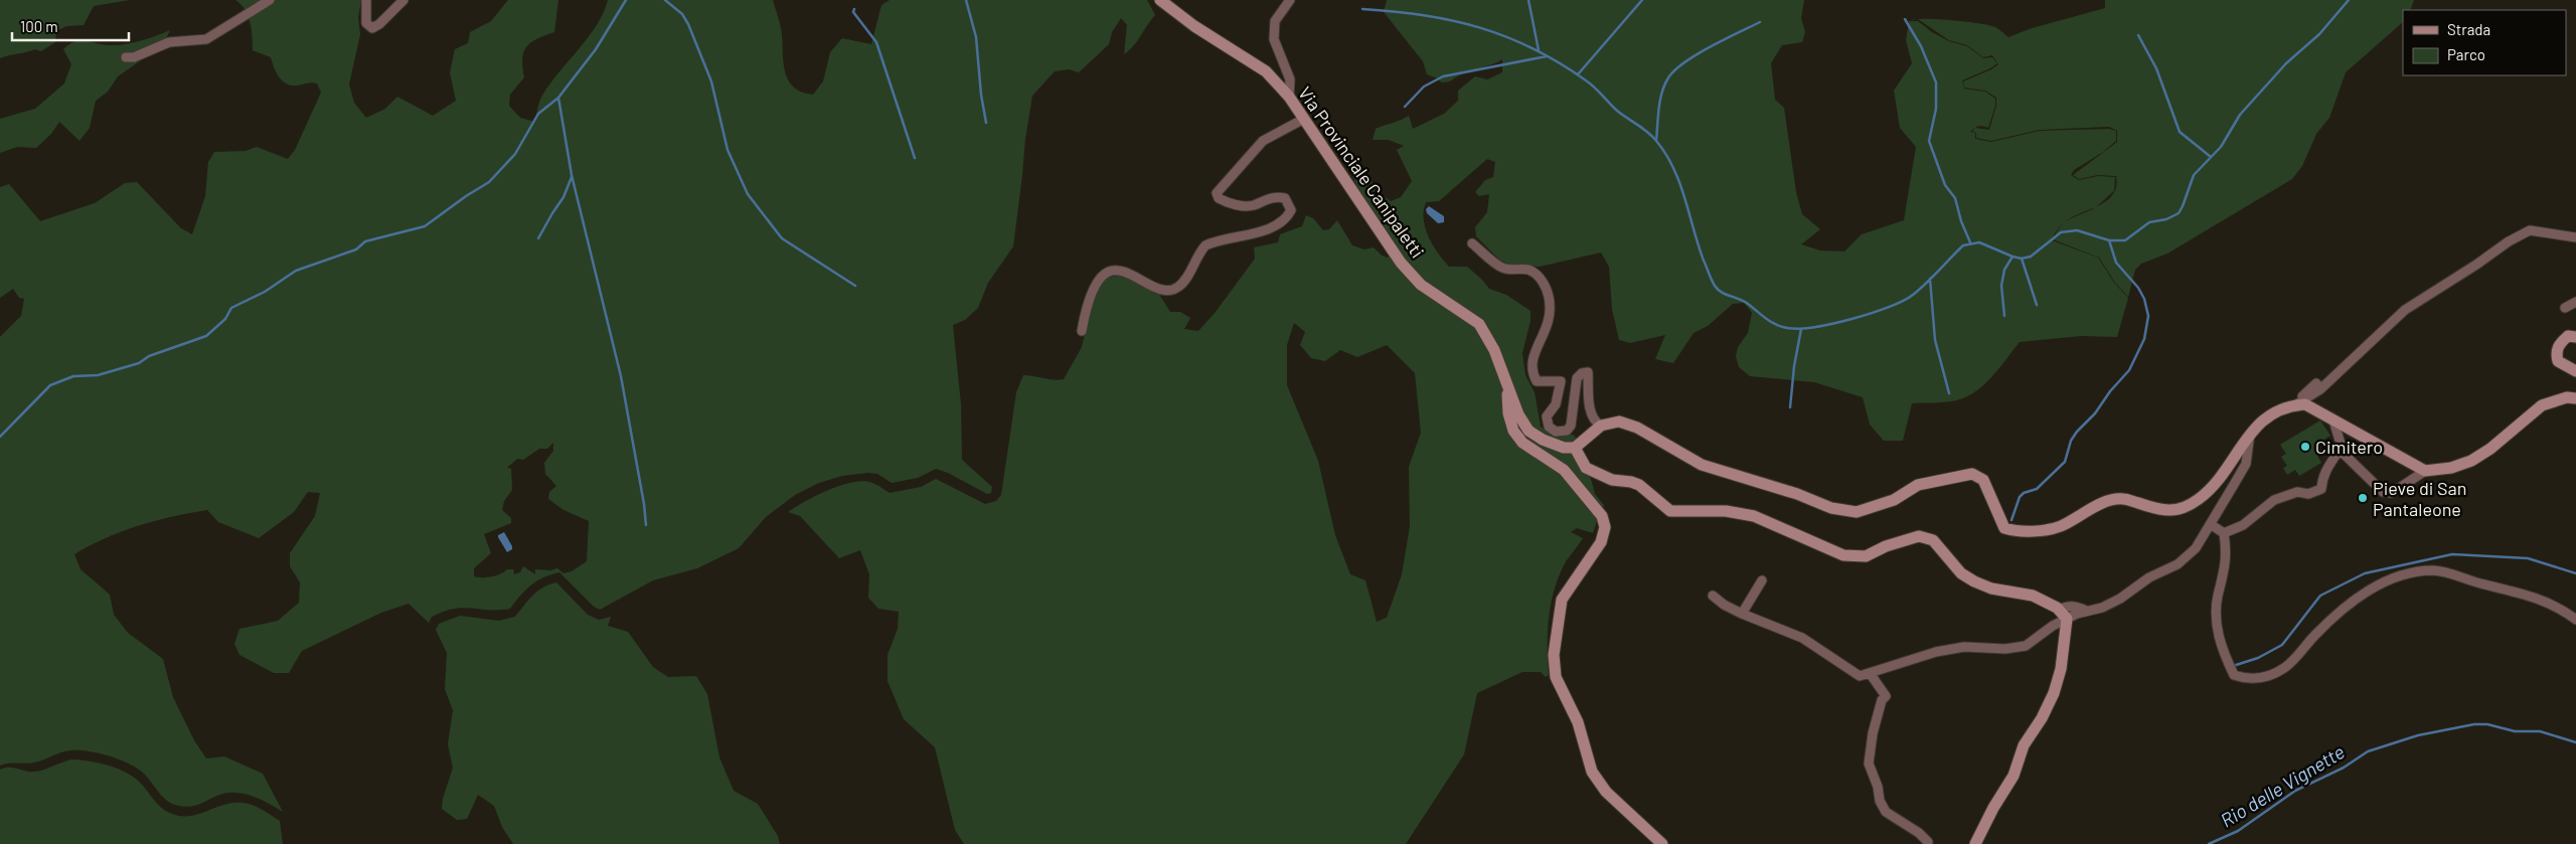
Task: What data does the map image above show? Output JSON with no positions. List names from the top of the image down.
{
  "streets": {
    "street": ["Via Provinciale Canipaletti"]
  },
  "water": ["Rio delle Vignette"],
  "places": ["Cimitero", "Pieve di San Pantaleone"],
  "legend": ["Strada", "Parco"],
  "scale_bar": "100 m"
}
